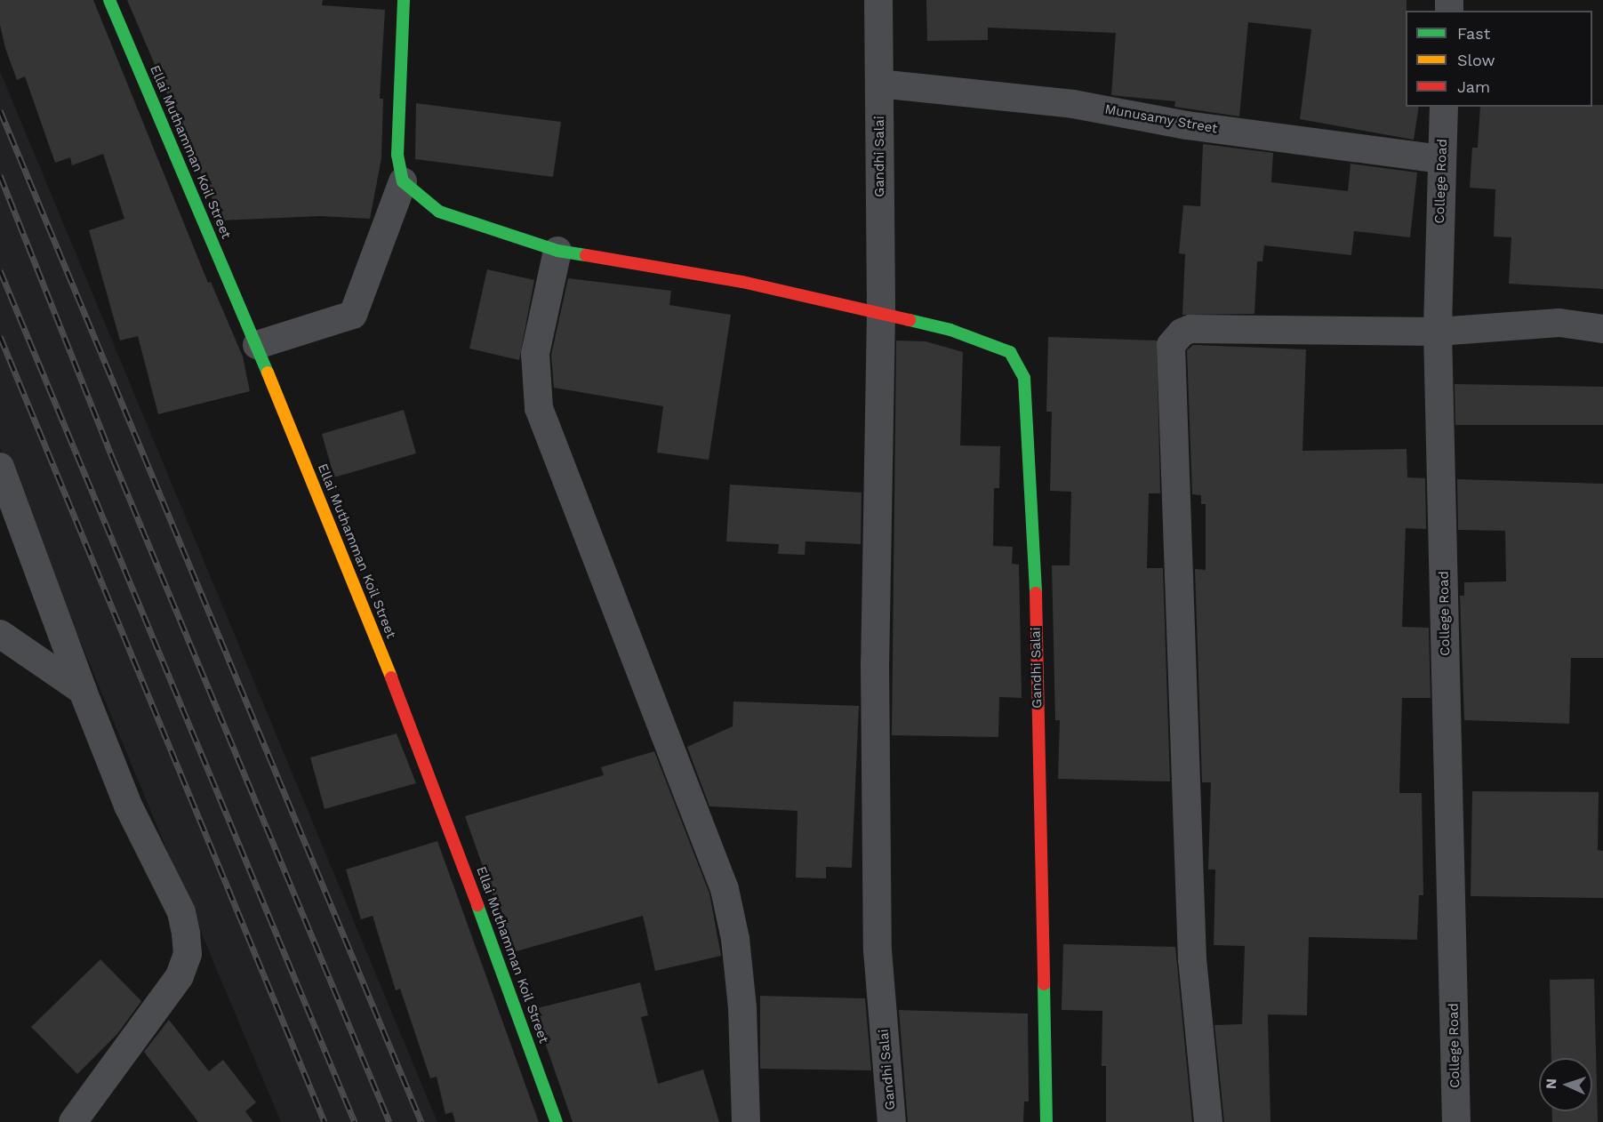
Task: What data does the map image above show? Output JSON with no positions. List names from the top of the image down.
{
  "streets": {
    "street": [
      "Munusamy Street",
      "Ellai Muthamman Koil Street",
      "Gandhi Salai",
      "College Road"
    ]
  },
  "crossings": [
    ["Munusamy Street", "Gandhi Salai"],
    ["Munusamy Street", "College Road"]
  ],
  "legend": ["Fast", "Slow", "Jam"],
  "north": "left"
}
